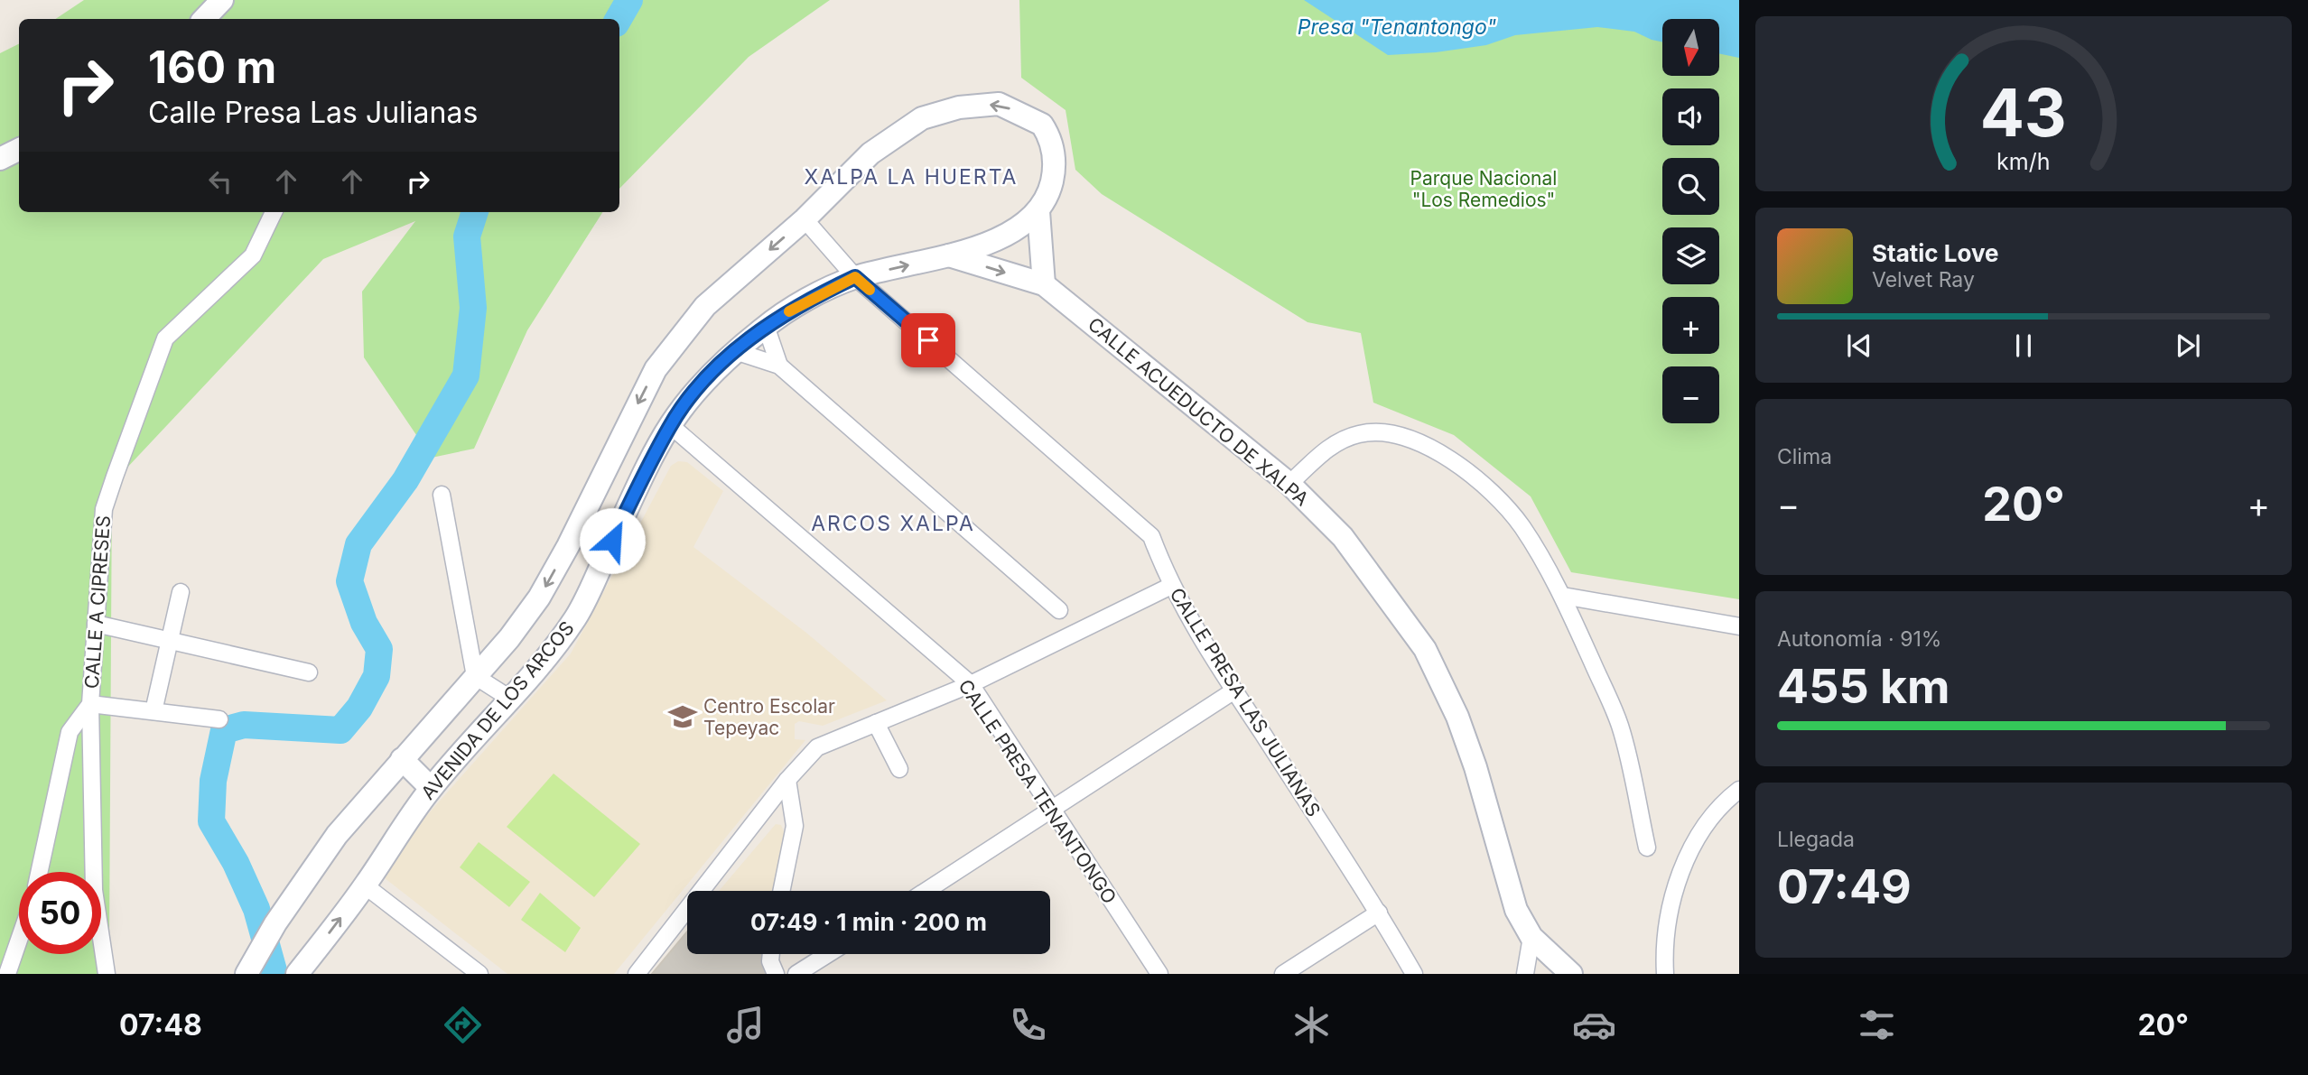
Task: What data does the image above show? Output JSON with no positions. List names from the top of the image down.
{
  "streets": {
    "main road": ["CALLE ACUEDUCTO DE XALPA", "AVENIDA DE LOS ARCOS"],
    "street": ["CALLE A CIPRESES", "CALLE PRESA LAS JULIANAS", "CALLE PRESA TENANTONGO"]
  },
  "crossings": [
    ["CALLE ACUEDUCTO DE XALPA", "AVENIDA DE LOS ARCOS"],
    ["CALLE PRESA LAS JULIANAS", "AVENIDA DE LOS ARCOS"],
    ["AVENIDA DE LOS ARCOS", "CALLE PRESA TENANTONGO"]
  ],
  "districts": ["XALPA LA HUERTA", "ARCOS XALPA"],
  "water": ["Presa \"Tenantongo\""],
  "parks": ["Parque Nacional \"Los Remedios\""],
  "places": {
    "school or university": ["Centro Escolar Tepeyac"]
  },
  "north": "bottom",
  "page": {
    "map_buttons": ["+", "−"],
    "turn": ["160 m", "Calle Presa Las Julianas"],
    "song": ["Static Love", "Velvet Ray"],
    "tile": [
      "Clima",
      ["Autonomía · 91%", "455 km"],
      ["Llegada", "07:49"]
    ],
    "heat": ["−", "20°", "+"],
    "limit": "50",
    "trip": "07:49 · 1 min · 200 m",
    "tabs": ["07:48", "20°"],
    "gauge": ["43", "km/h"]
  }
}
